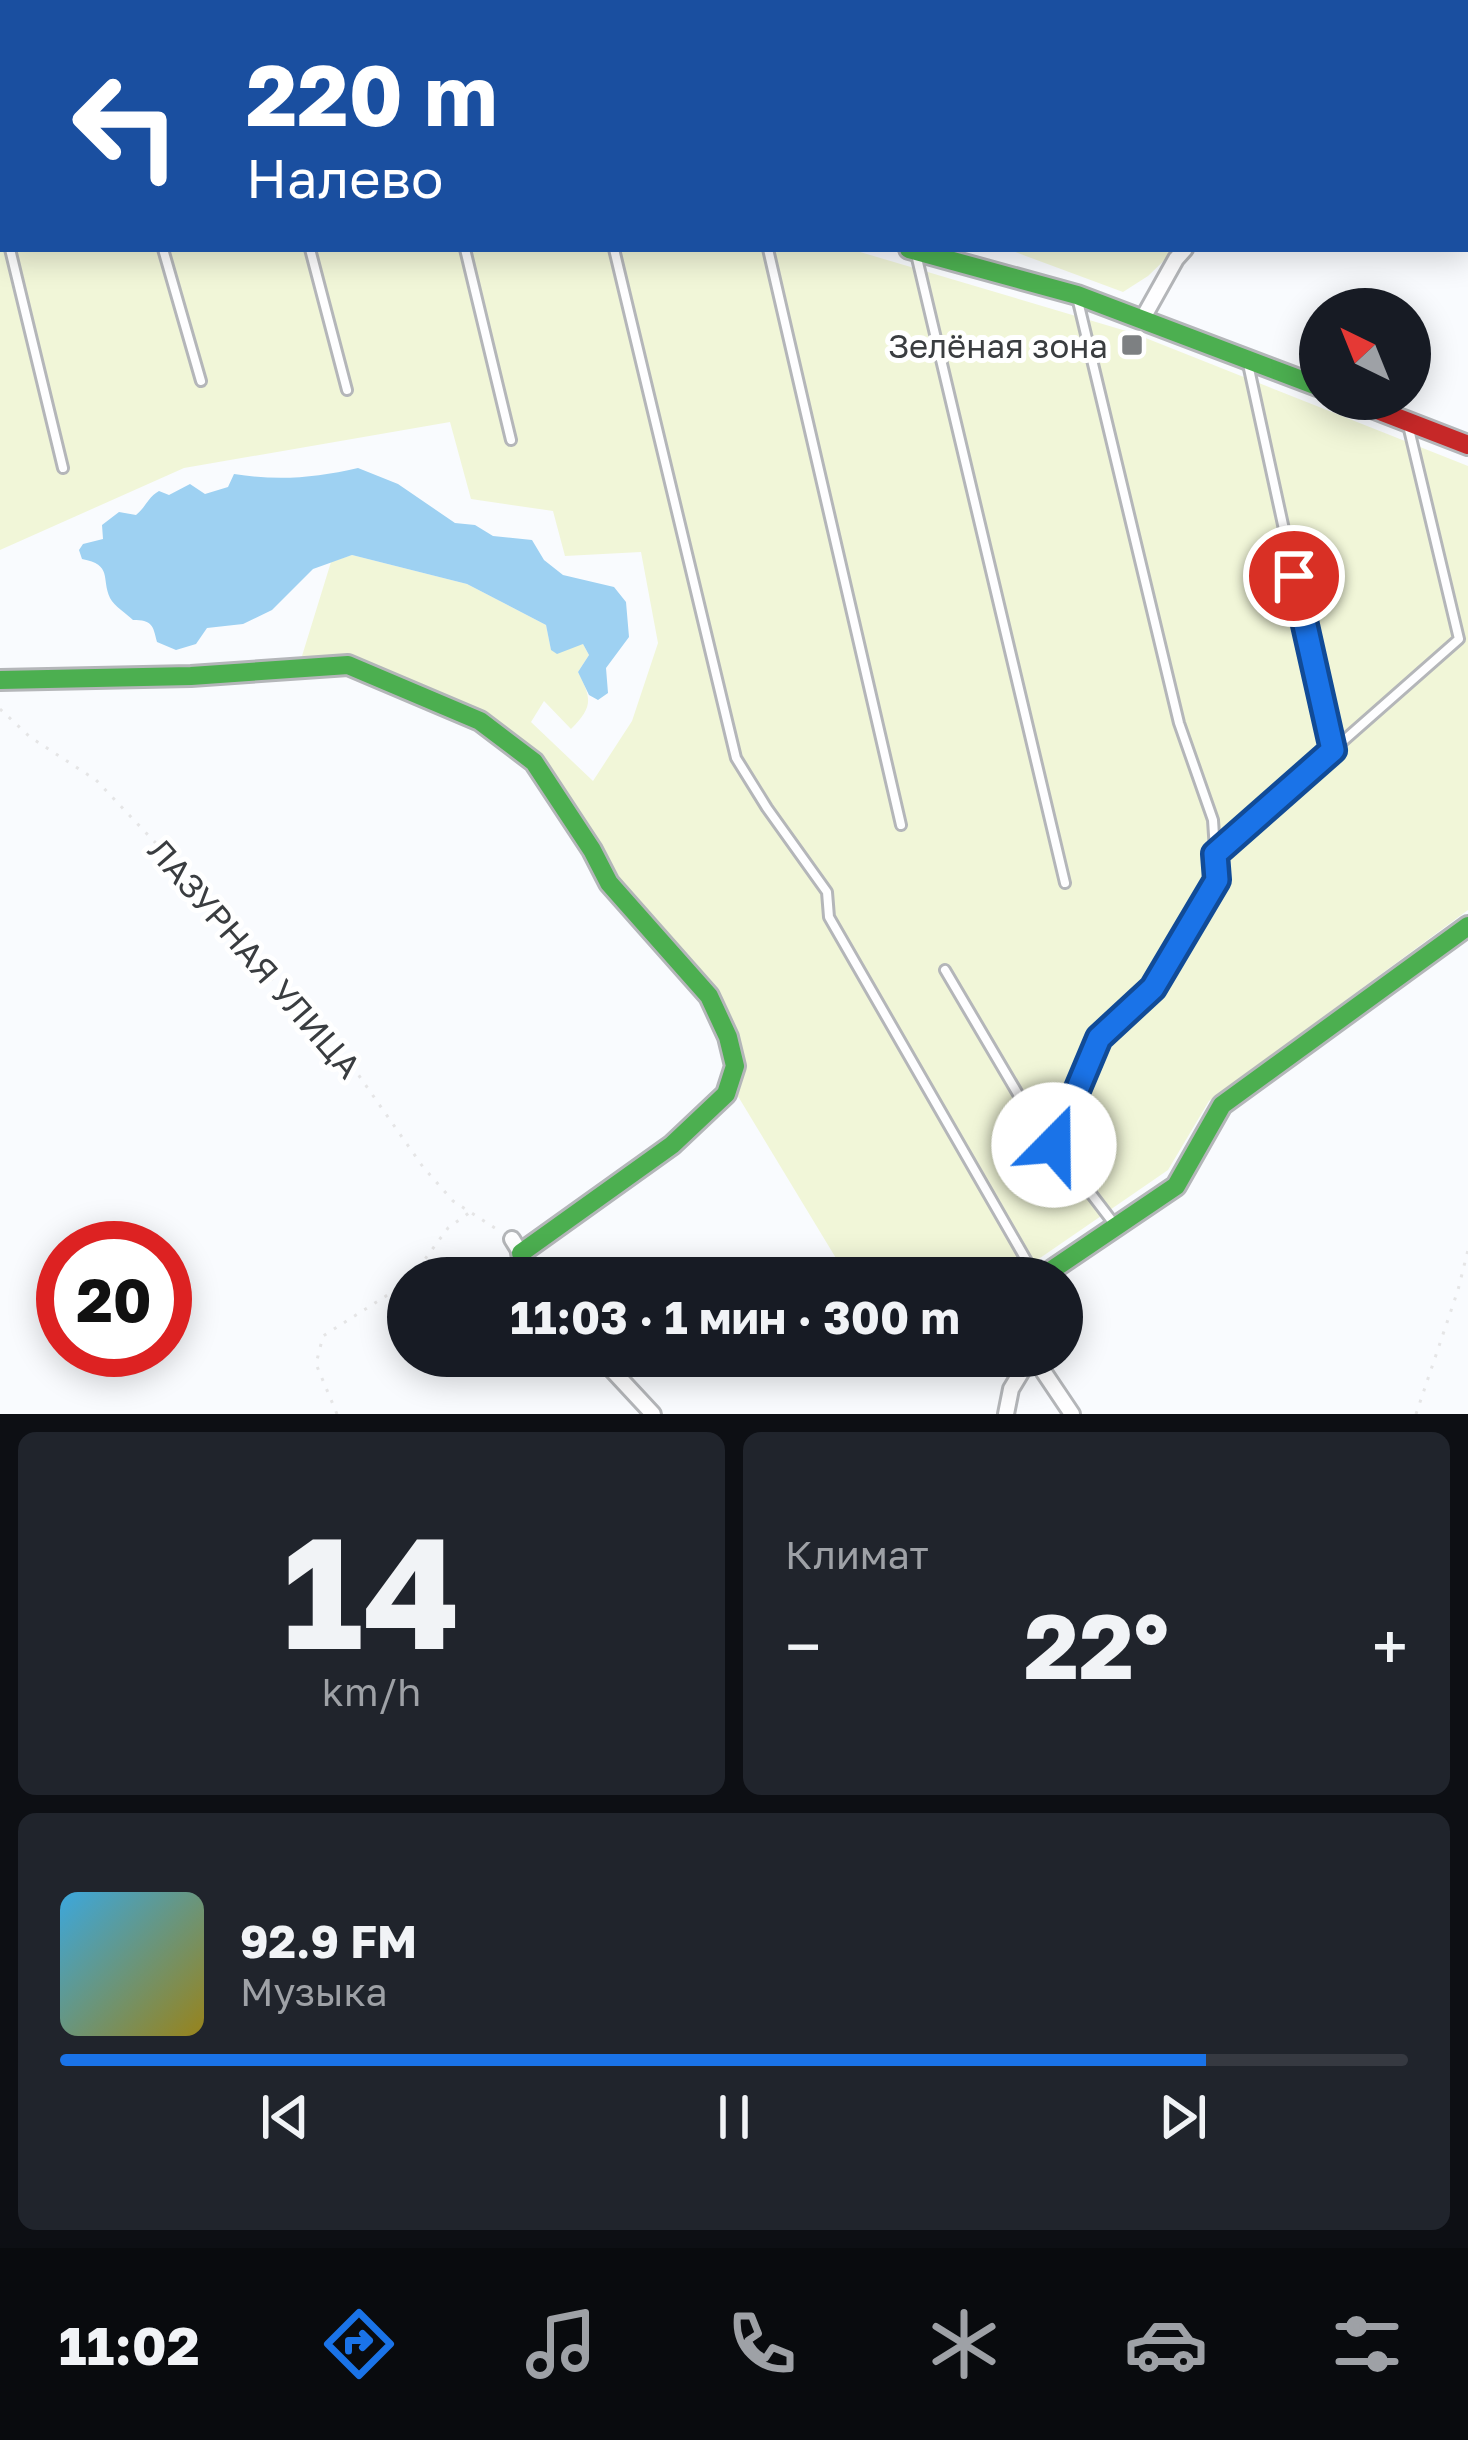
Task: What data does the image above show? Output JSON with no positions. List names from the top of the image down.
{
  "streets": {
    "path": ["ЛАЗУРНАЯ УЛИЦА"]
  },
  "places": {
    "transit": ["Зелёная зона"]
  },
  "north": "top left",
  "page": {
    "turn": ["220 m", "Налево"],
    "limit": "20",
    "trip": "11:03 · 1 мин · 300 m",
    "tile": [
      ["14", "km/h"],
      "Климат"
    ],
    "heat": ["−", "22°", "+"],
    "song": ["92.9 FM", "Музыка"],
    "tabs": "11:02"
  }
}
